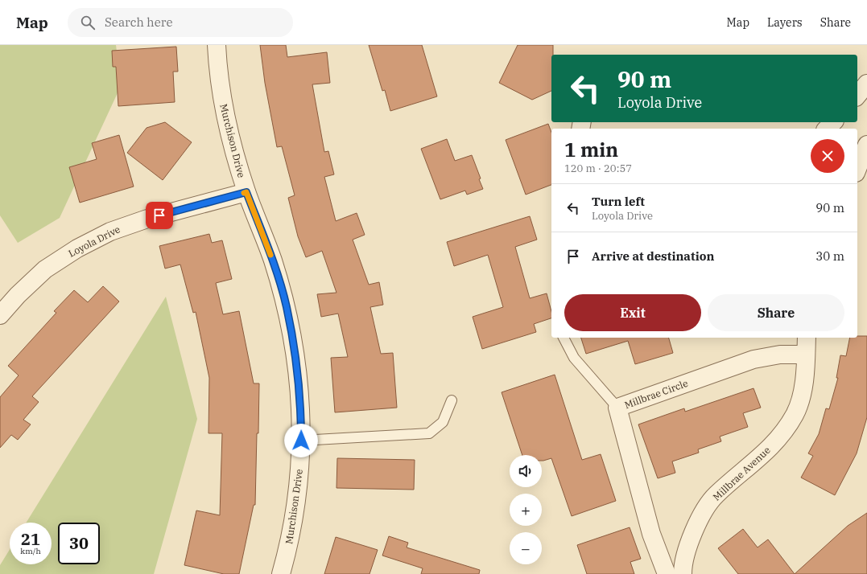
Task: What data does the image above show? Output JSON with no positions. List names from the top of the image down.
{
  "streets": {
    "street": [
      "Murchison Drive",
      "Loyola Drive",
      "Millbrae Circle",
      "Millbrae Avenue"
    ]
  },
  "crossings": [
    ["Murchison Drive", "Loyola Drive"],
    ["Millbrae Circle", "Millbrae Avenue"]
  ],
  "page": {
    "header": "Map",
    "search": "Search here",
    "nav": ["Map", "Layers", "Share"],
    "turn": ["90 m", "Loyola Drive"],
    "heading": ["1 min", "120 m · 20:57"],
    "list": [
      {
        "name": "Turn left",
        "note": "Loyola Drive",
        "value": "90 m"
      },
      {
        "name": "Arrive at destination",
        "value": "30 m"
      }
    ],
    "buttons": ["Exit", "Share"],
    "map_buttons": ["+", "−"],
    "speed": "21 km/h",
    "limit": "30"
  }
}
